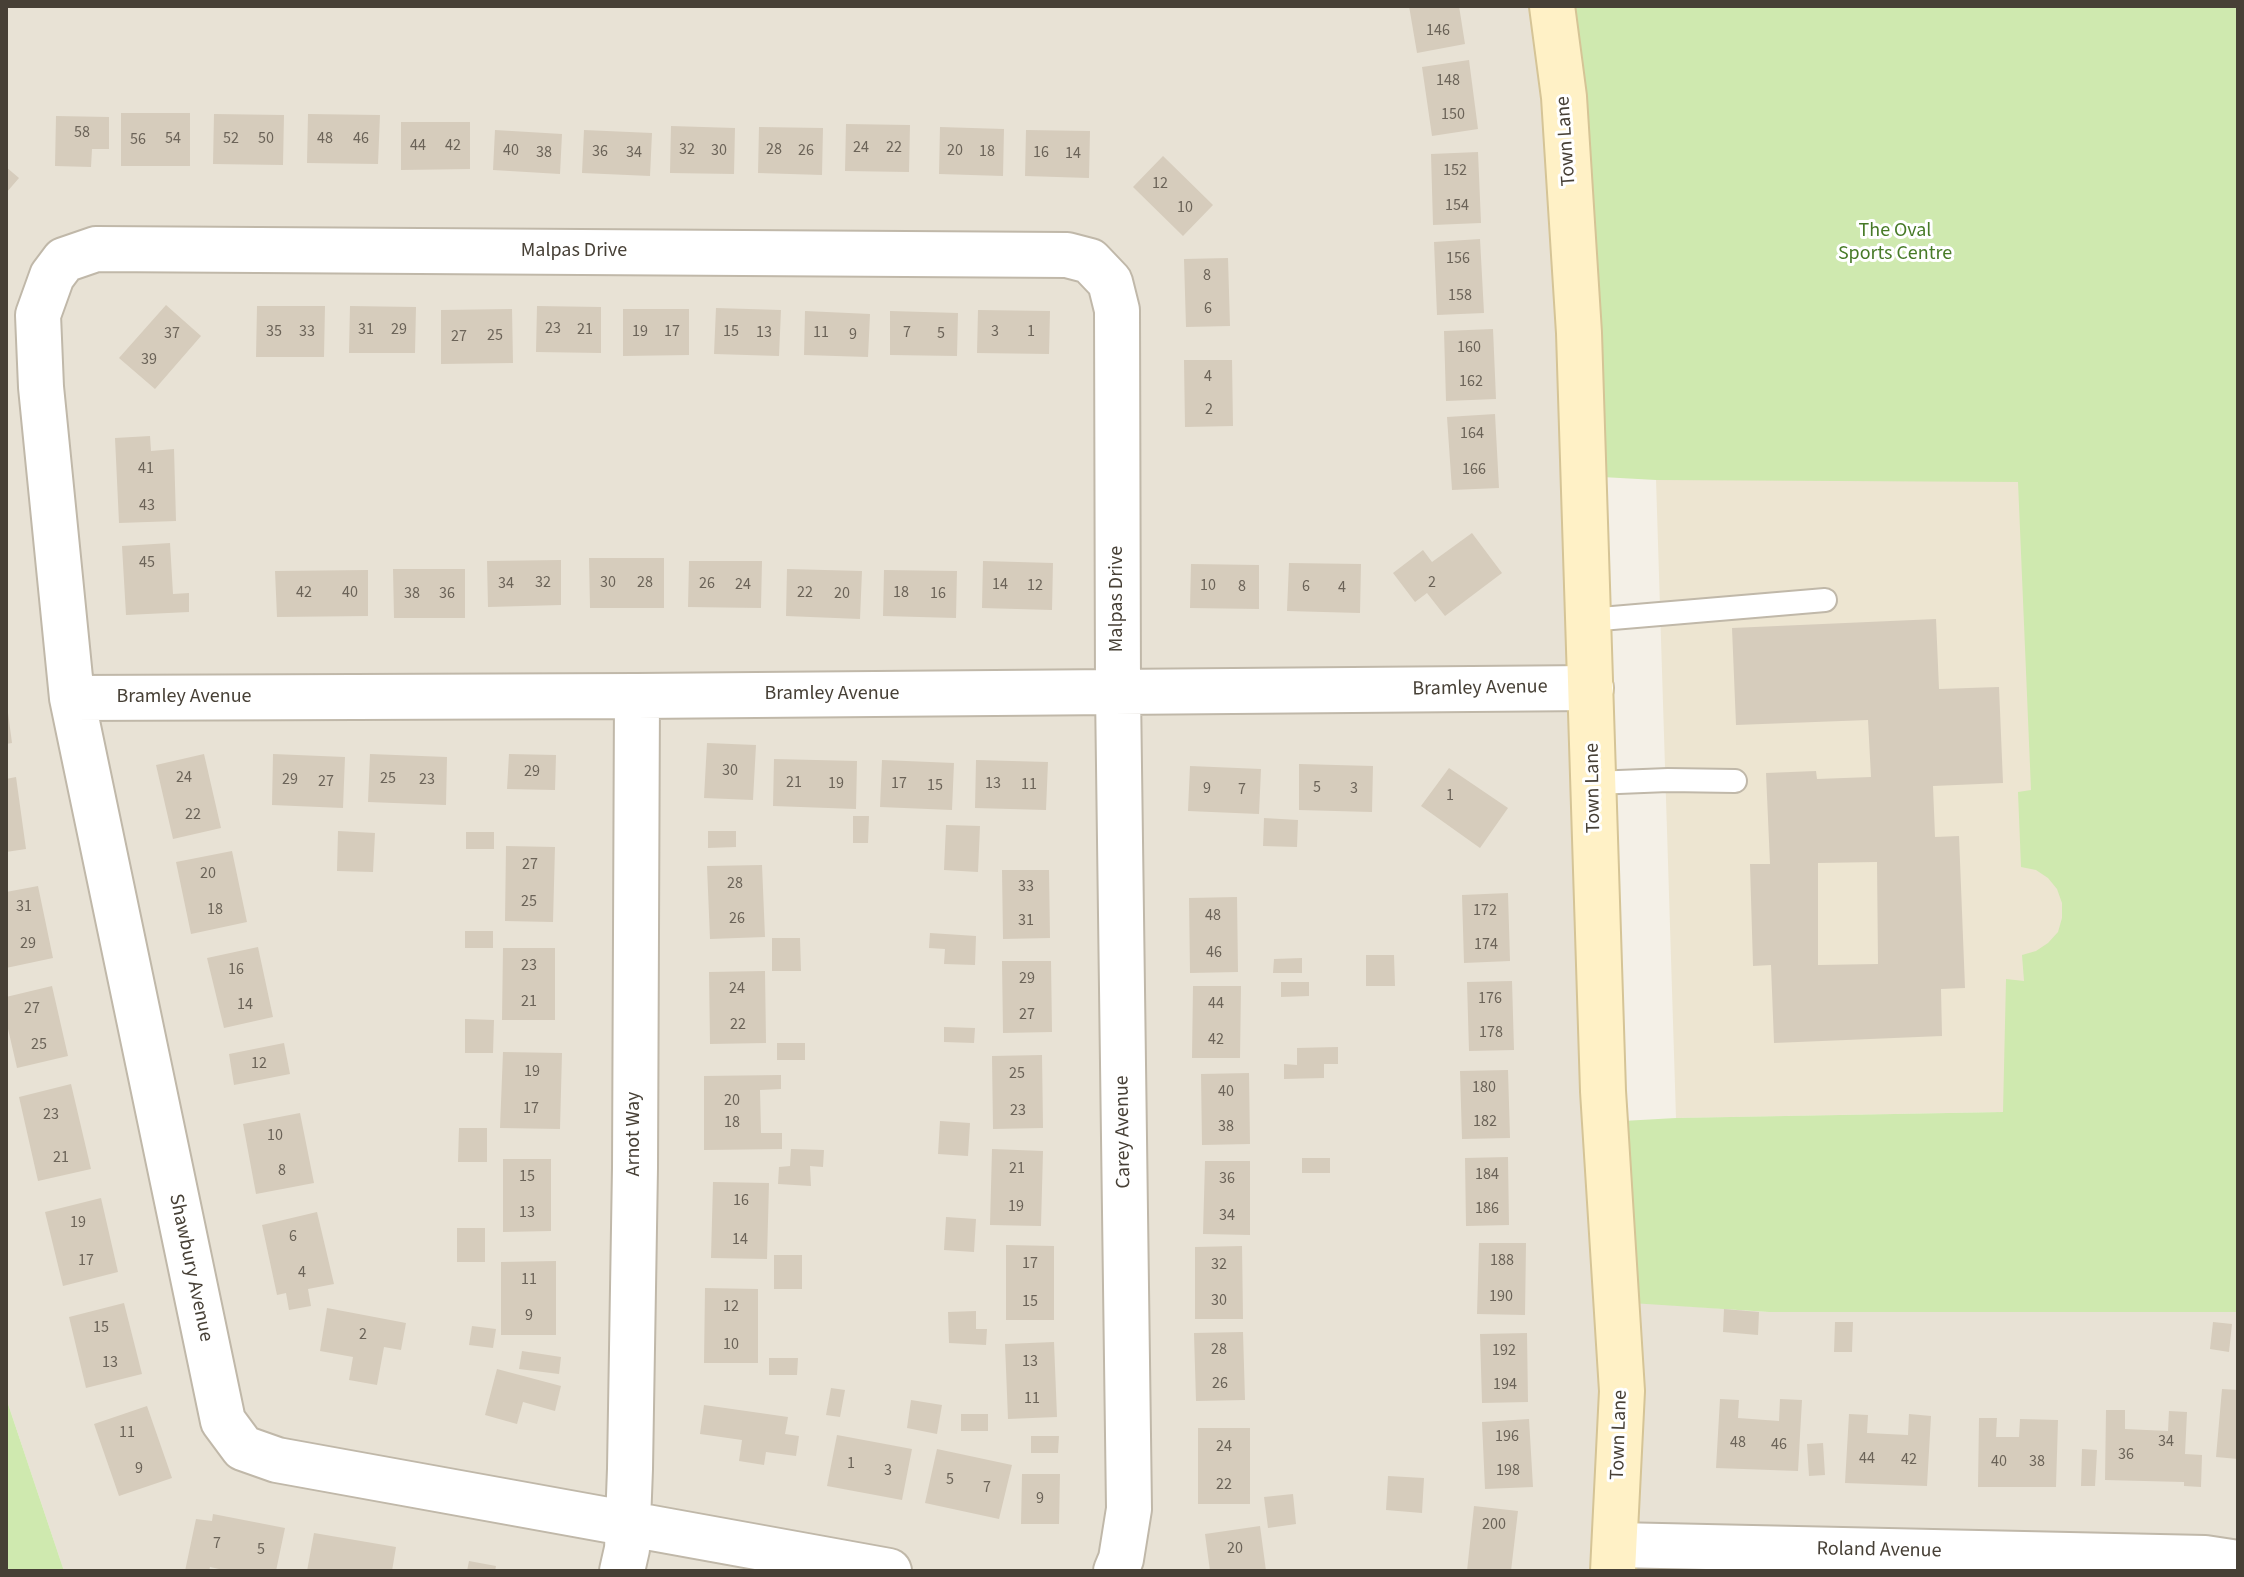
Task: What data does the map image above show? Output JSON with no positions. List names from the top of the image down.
{
  "streets": {
    "main road": ["Town Lane"],
    "street": [
      "Malpas Drive",
      "Bramley Avenue",
      "Carey Avenue",
      "Arnot Way",
      "Shawbury Avenue",
      "Roland Avenue"
    ]
  },
  "crossings": [
    ["Town Lane", "Bramley Avenue"],
    ["Town Lane", "Roland Avenue"],
    ["Malpas Drive", "Bramley Avenue"],
    ["Malpas Drive", "Carey Avenue"],
    ["Malpas Drive", "Shawbury Avenue"],
    ["Bramley Avenue", "Carey Avenue"],
    ["Bramley Avenue", "Arnot Way"],
    ["Bramley Avenue", "Shawbury Avenue"],
    ["Arnot Way", "Shawbury Avenue"]
  ],
  "parks": ["The Oval Sports Centre"],
  "house_numbers": [
    "146",
    "148",
    "150",
    "58",
    "54",
    "52",
    "50",
    "48",
    "46",
    "56",
    "44",
    "42",
    "24",
    "22",
    "32",
    "28",
    "40",
    "30",
    "26",
    "20",
    "36",
    "18",
    "38",
    "34",
    "16",
    "14",
    "152",
    "12",
    "154",
    "10",
    "156",
    "8",
    "158",
    "6",
    "23",
    "31",
    "29",
    "21",
    "35",
    "33",
    "19",
    "17",
    "15",
    "3",
    "1",
    "13",
    "11",
    "7",
    "37",
    "5",
    "9",
    "25",
    "27",
    "160",
    "39",
    "4",
    "162",
    "2",
    "164",
    "41",
    "166",
    "43",
    "45",
    "32",
    "30",
    "28",
    "2",
    "34",
    "26",
    "24",
    "14",
    "12",
    "10",
    "8",
    "6",
    "4",
    "42",
    "40",
    "22",
    "18",
    "38",
    "36",
    "20",
    "16",
    "30",
    "29",
    "24",
    "25",
    "29",
    "23",
    "27",
    "21",
    "19",
    "17",
    "13",
    "11",
    "15",
    "5",
    "9",
    "3",
    "7",
    "1",
    "22",
    "27",
    "20",
    "28",
    "33",
    "25",
    "31",
    "18",
    "172",
    "48",
    "26",
    "31",
    "29",
    "174",
    "46",
    "23",
    "16",
    "29",
    "24",
    "176",
    "21",
    "44",
    "14",
    "27",
    "27",
    "22",
    "178",
    "42",
    "25",
    "12",
    "19",
    "25",
    "180",
    "40",
    "20",
    "17",
    "23",
    "23",
    "182",
    "18",
    "38",
    "10",
    "21",
    "21",
    "8",
    "184",
    "15",
    "36",
    "16",
    "19",
    "186",
    "13",
    "34",
    "19",
    "6",
    "14",
    "17",
    "188",
    "17",
    "32",
    "4",
    "11",
    "190",
    "30",
    "15",
    "12",
    "9",
    "15",
    "2",
    "10",
    "28",
    "192",
    "13",
    "13",
    "26",
    "194",
    "11",
    "11",
    "196",
    "34",
    "48",
    "46",
    "24",
    "36",
    "44",
    "42",
    "40",
    "38",
    "1",
    "9",
    "3",
    "198",
    "5",
    "22",
    "7",
    "9",
    "200",
    "7",
    "20",
    "5"
  ]
}
